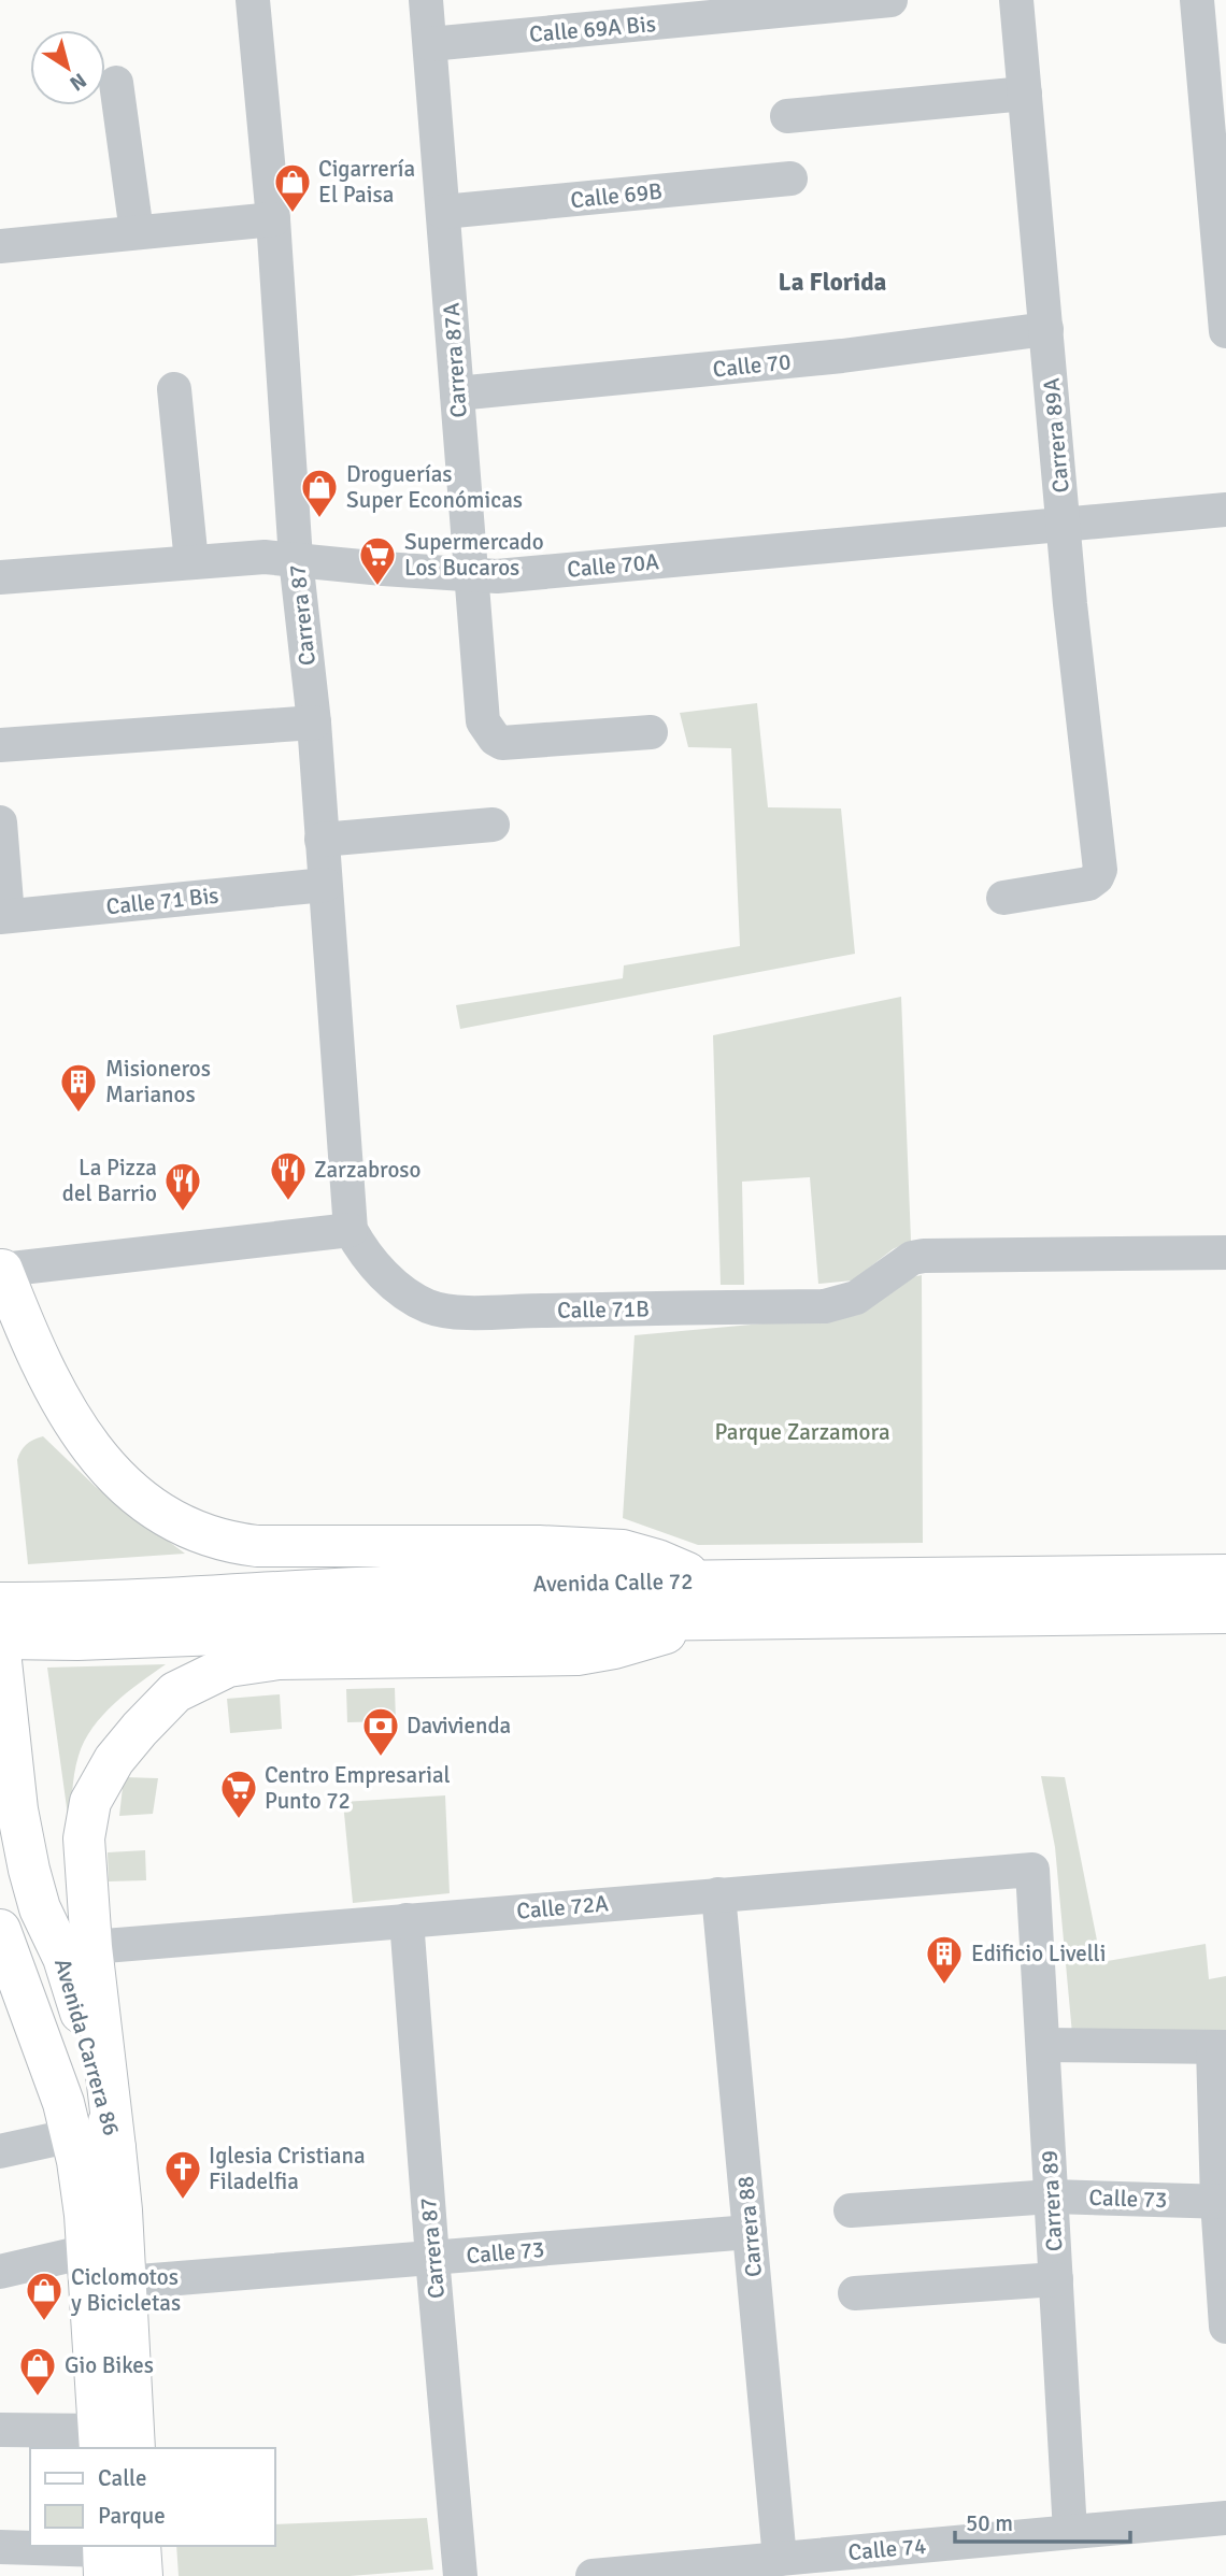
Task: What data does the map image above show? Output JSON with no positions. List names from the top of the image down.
{
  "streets": {
    "main road": ["Avenida Calle 72", "Avenida Carrera 86"],
    "street": [
      "Calle 69A Bis",
      "Calle 69B",
      "Carrera 87A",
      "Calle 70",
      "Carrera 89A",
      "Calle 70A",
      "Carrera 87",
      "Calle 71 Bis",
      "Calle 71B",
      "Calle 72A",
      "Calle 73",
      "Carrera 89",
      "Carrera 88",
      "Calle 74"
    ]
  },
  "crossings": [
    ["Calle 69A Bis", "Carrera 87A"],
    ["Calle 69B", "Carrera 87A"],
    ["Carrera 87A", "Calle 70"],
    ["Carrera 87A", "Calle 70A"],
    ["Calle 70", "Carrera 89A"],
    ["Carrera 89A", "Calle 70A"],
    ["Calle 70A", "Carrera 87"],
    ["Carrera 87", "Calle 71 Bis"],
    ["Carrera 87", "Calle 71B"],
    ["Carrera 87", "Calle 72A"],
    ["Carrera 87", "Calle 73"],
    ["Calle 72A", "Carrera 89"],
    ["Calle 72A", "Carrera 88"],
    ["Avenida Carrera 86", "Calle 73"],
    ["Calle 73", "Carrera 89"],
    ["Calle 73", "Carrera 88"],
    ["Carrera 89", "Calle 74"],
    ["Carrera 88", "Calle 74"]
  ],
  "districts": ["La Florida"],
  "parks": ["Parque Zarzamora"],
  "places": {
    "shop": [
      "Cigarrería El Paisa",
      "Droguerías Super Económicas",
      "Ciclomotos y Bicicletas",
      "Gio Bikes"
    ],
    "supermarket": ["Supermercado Los Bucaros", "Centro Empresarial Punto 72"],
    "building": ["Misioneros Marianos", "Edificio Livelli"],
    "restaurant": ["Zarzabroso", "La Pizza del Barrio"],
    "bank": ["Davivienda"],
    "church": ["Iglesia Cristiana Filadelfia"]
  },
  "legend": ["Calle", "Parque"],
  "scale_bar": "50 m",
  "north": "bottom right"
}
